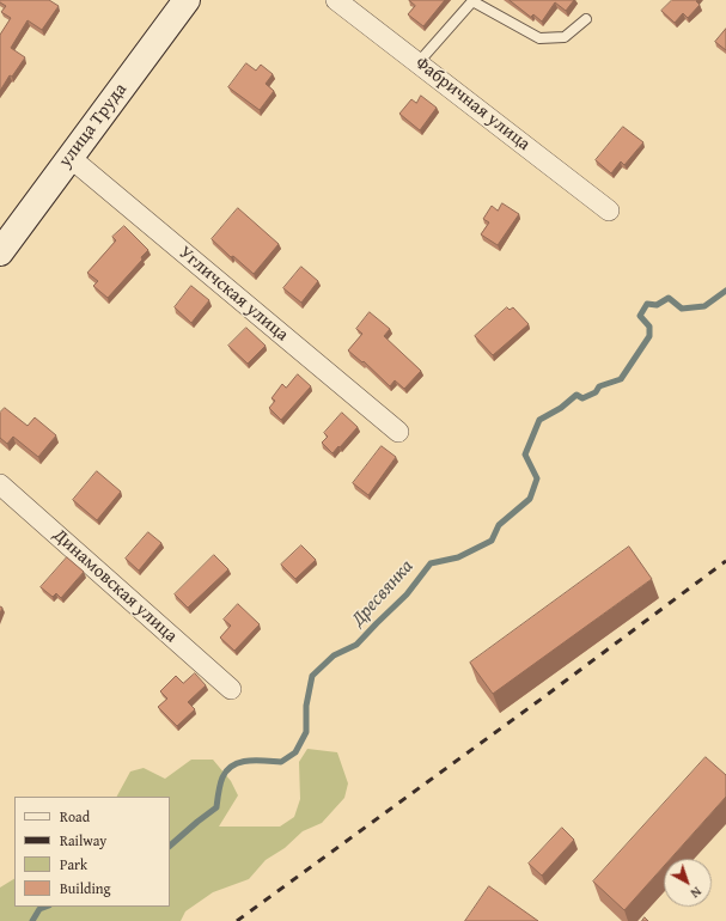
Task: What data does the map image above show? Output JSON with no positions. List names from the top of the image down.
{
  "streets": {
    "street": [
      "Фабричная улица",
      "улица Труда",
      "Угличская улица",
      "Динамовская улица"
    ]
  },
  "crossings": [
    ["улица Труда", "Угличская улица"]
  ],
  "water": ["Дресвянка"],
  "legend": [
    "Road",
    "Railway",
    "Park",
    "Building"
  ],
  "north": "bottom right"
}
